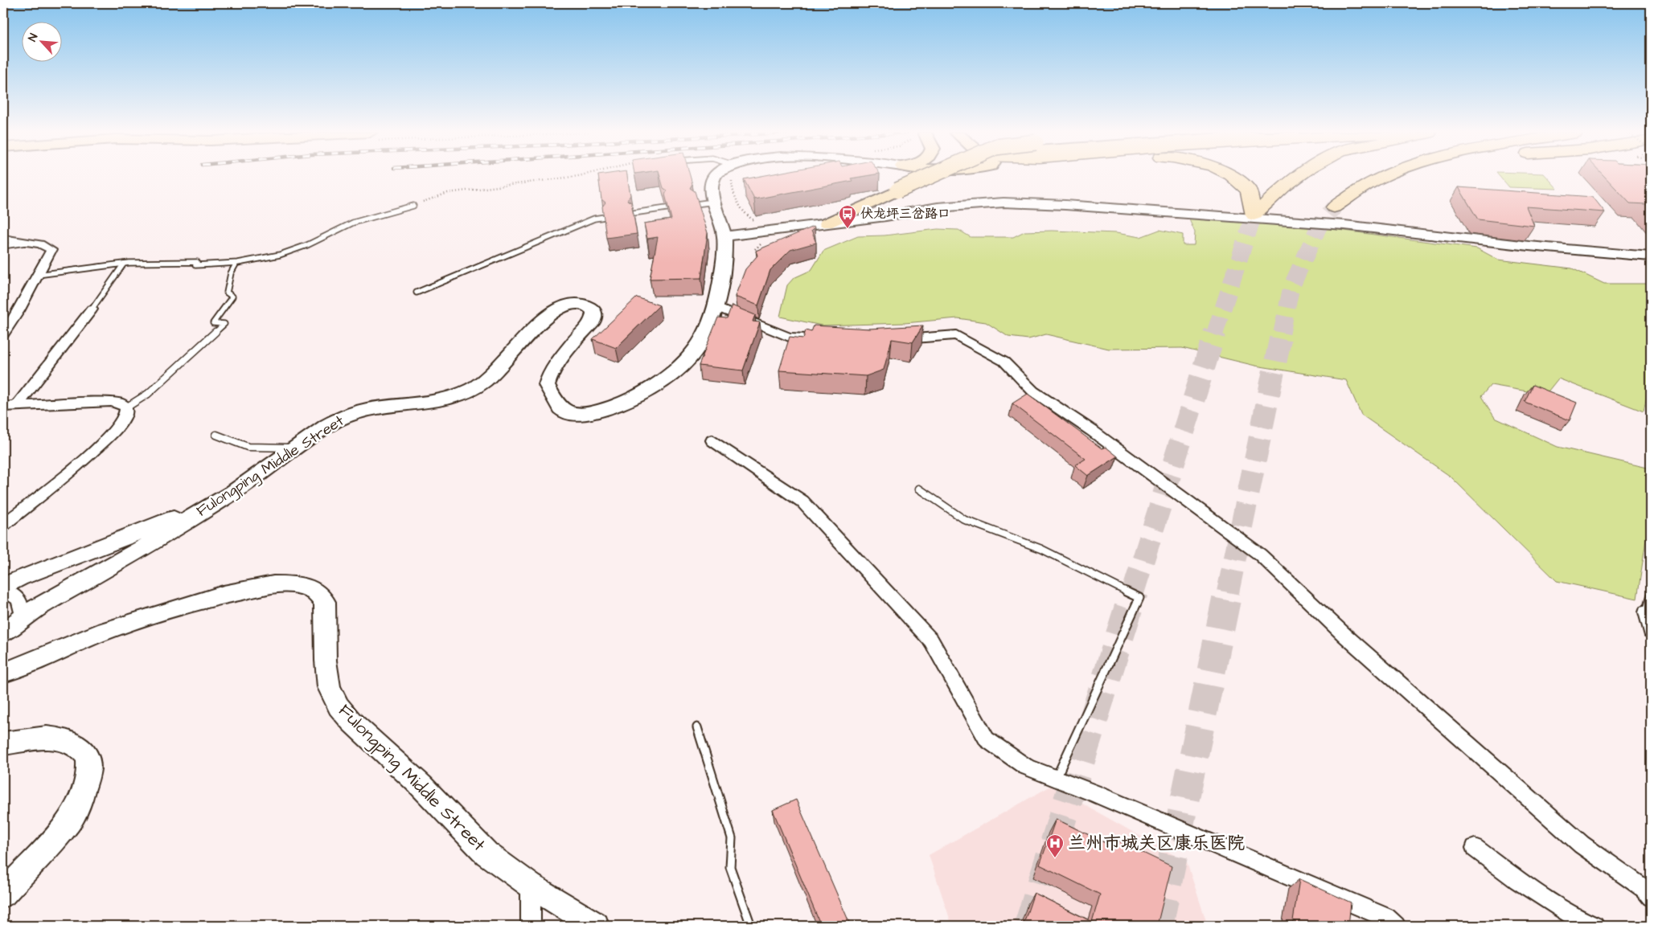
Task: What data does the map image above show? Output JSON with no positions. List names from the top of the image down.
{
  "streets": {
    "main road": ["Fulongping Middle Street"]
  },
  "places": {
    "bus stop": ["伏龙坪三岔路口"],
    "hospital": ["兰州市城关区康乐医院"]
  },
  "north": "top left"
}
